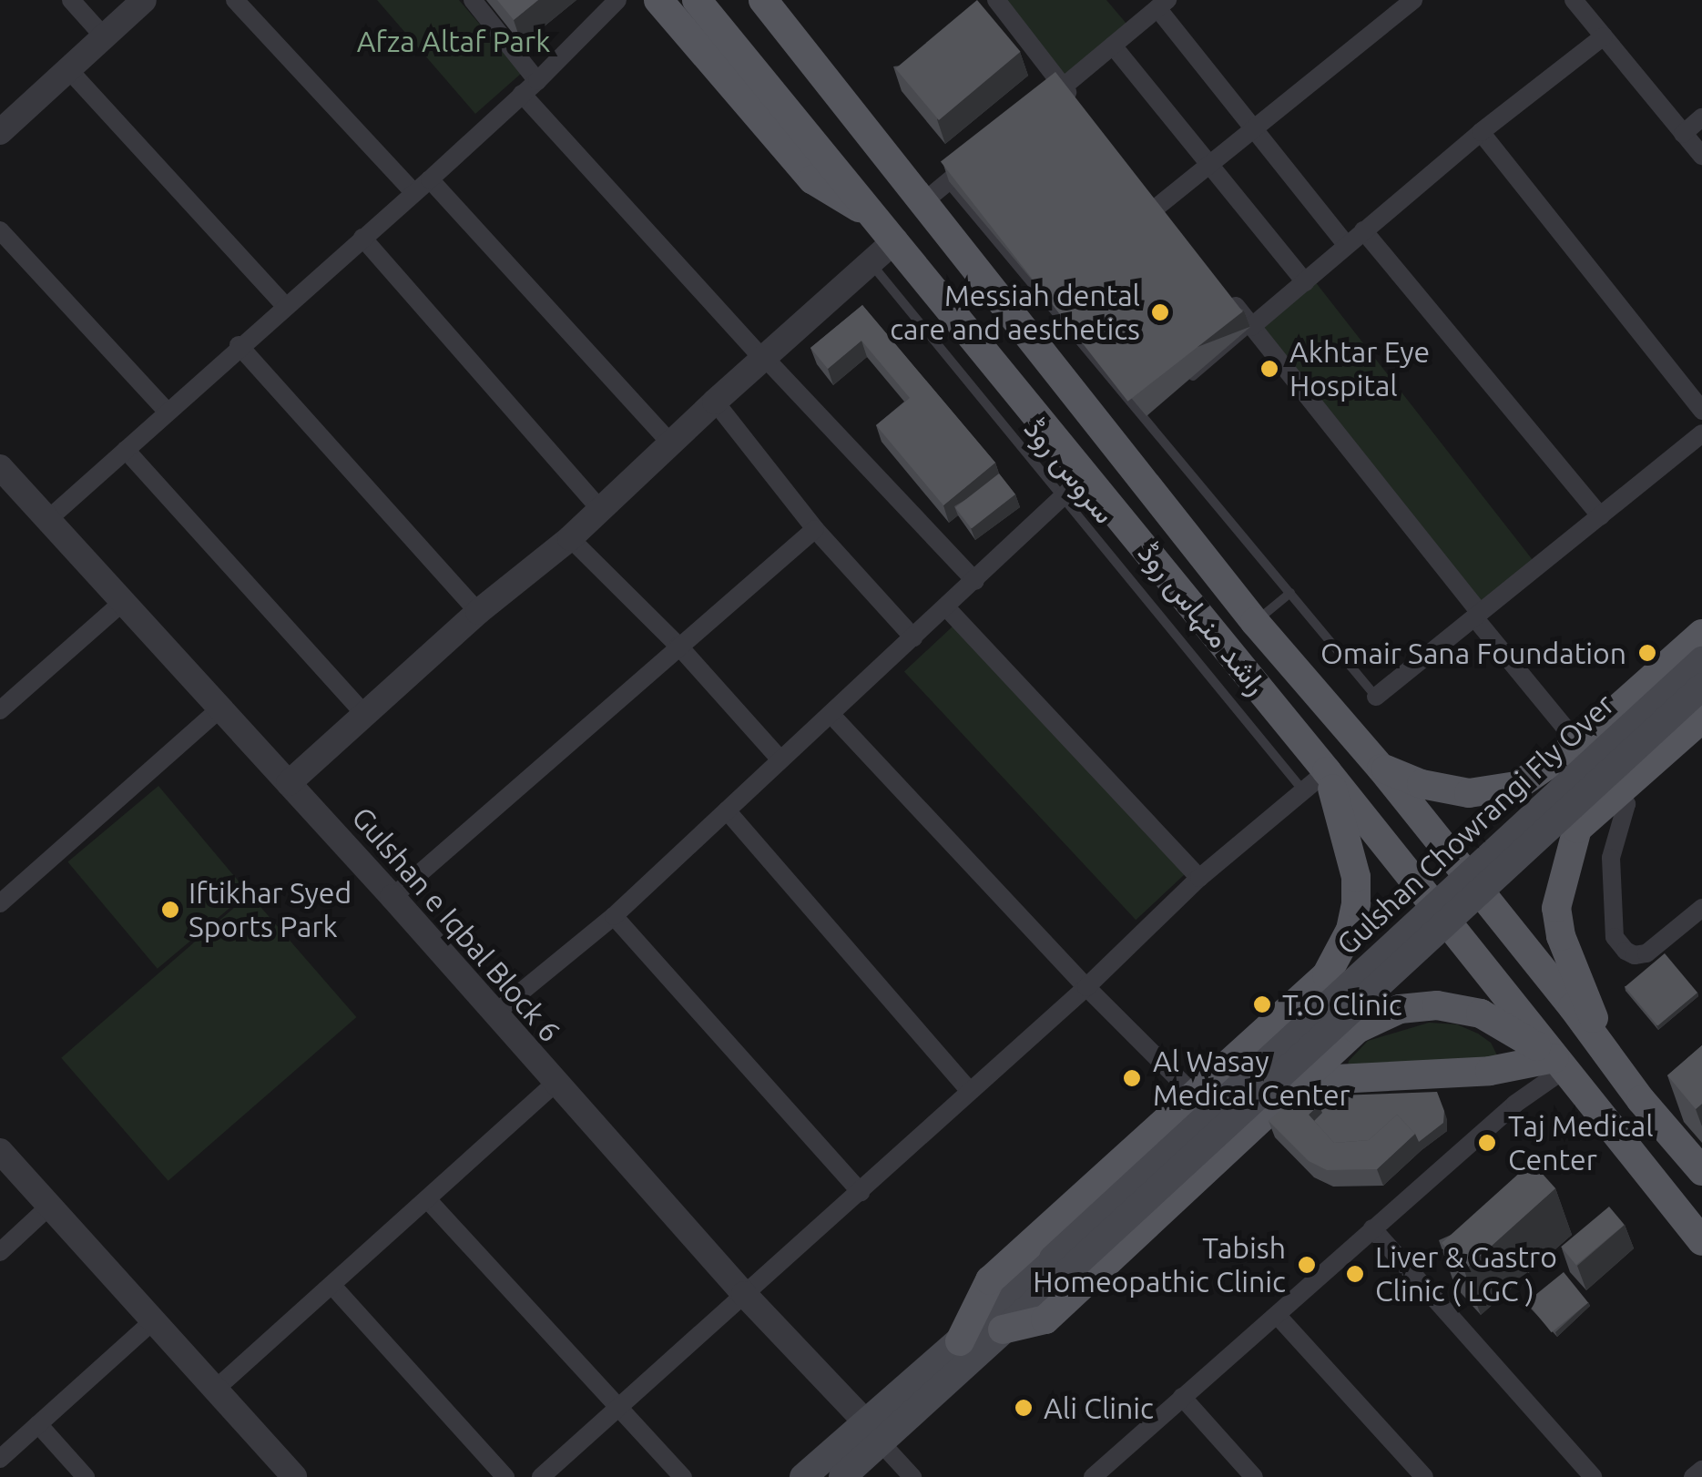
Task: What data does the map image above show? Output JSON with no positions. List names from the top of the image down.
{
  "streets": {
    "main road": ["راشد منہاس روڈ", "Gulshan Chowrangi Fly Over"],
    "street": ["Gulshan e Iqbal Block 6"],
    "lane": ["سروس روڈ"]
  },
  "parks": ["Afza Altaf Park"],
  "places": [
    "Messiah dental care and aesthetics",
    "Akhtar Eye Hospital",
    "Omair Sana Foundation",
    "Iftikhar Syed Sports Park",
    "T.O Clinic",
    "Al Wasay Medical Center",
    "Taj Medical Center",
    "Tabish Homeopathic Clinic",
    "Liver & Gastro Clinic ( LGC )",
    "Ali Clinic"
  ]
}
